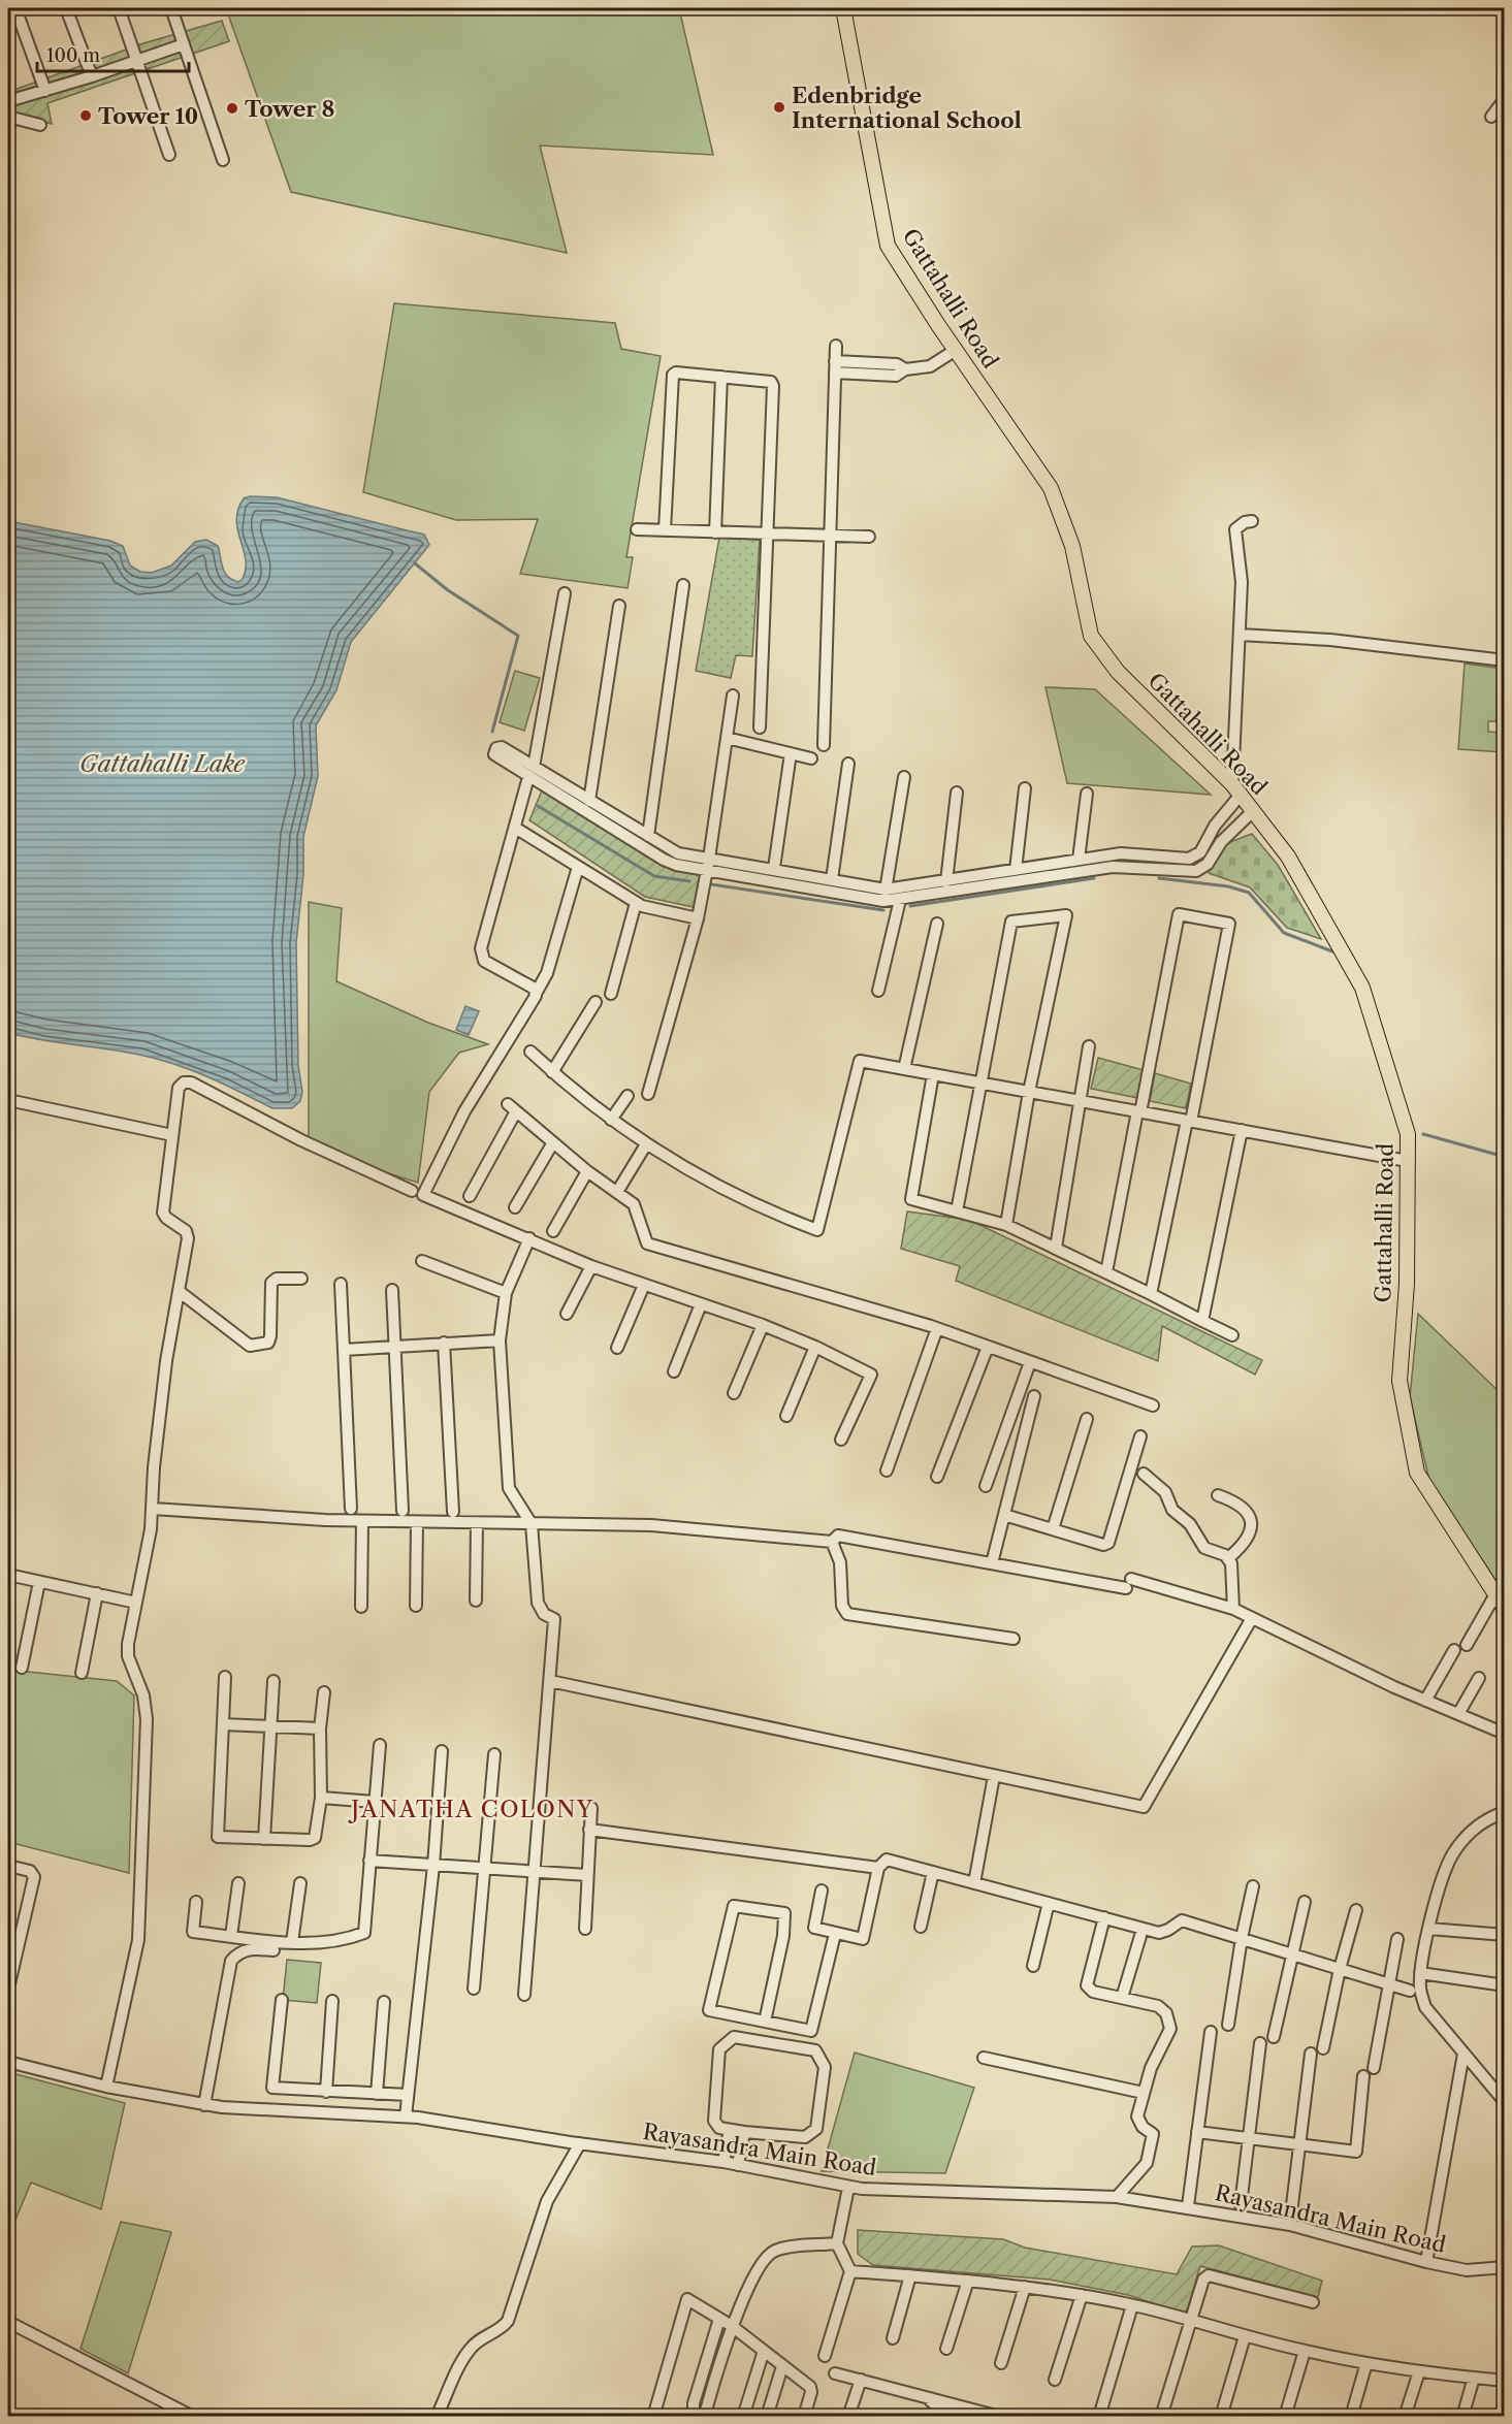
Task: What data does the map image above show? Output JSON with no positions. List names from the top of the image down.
{
  "streets": {
    "main road": ["Gattahalli Road"],
    "street": ["Rayasandra Main Road"]
  },
  "districts": ["JANATHA COLONY"],
  "water": ["Gattahalli Lake"],
  "places": ["Edenbridge International School", "Tower 8", "Tower 10"],
  "scale_bar": "100 m"
}
